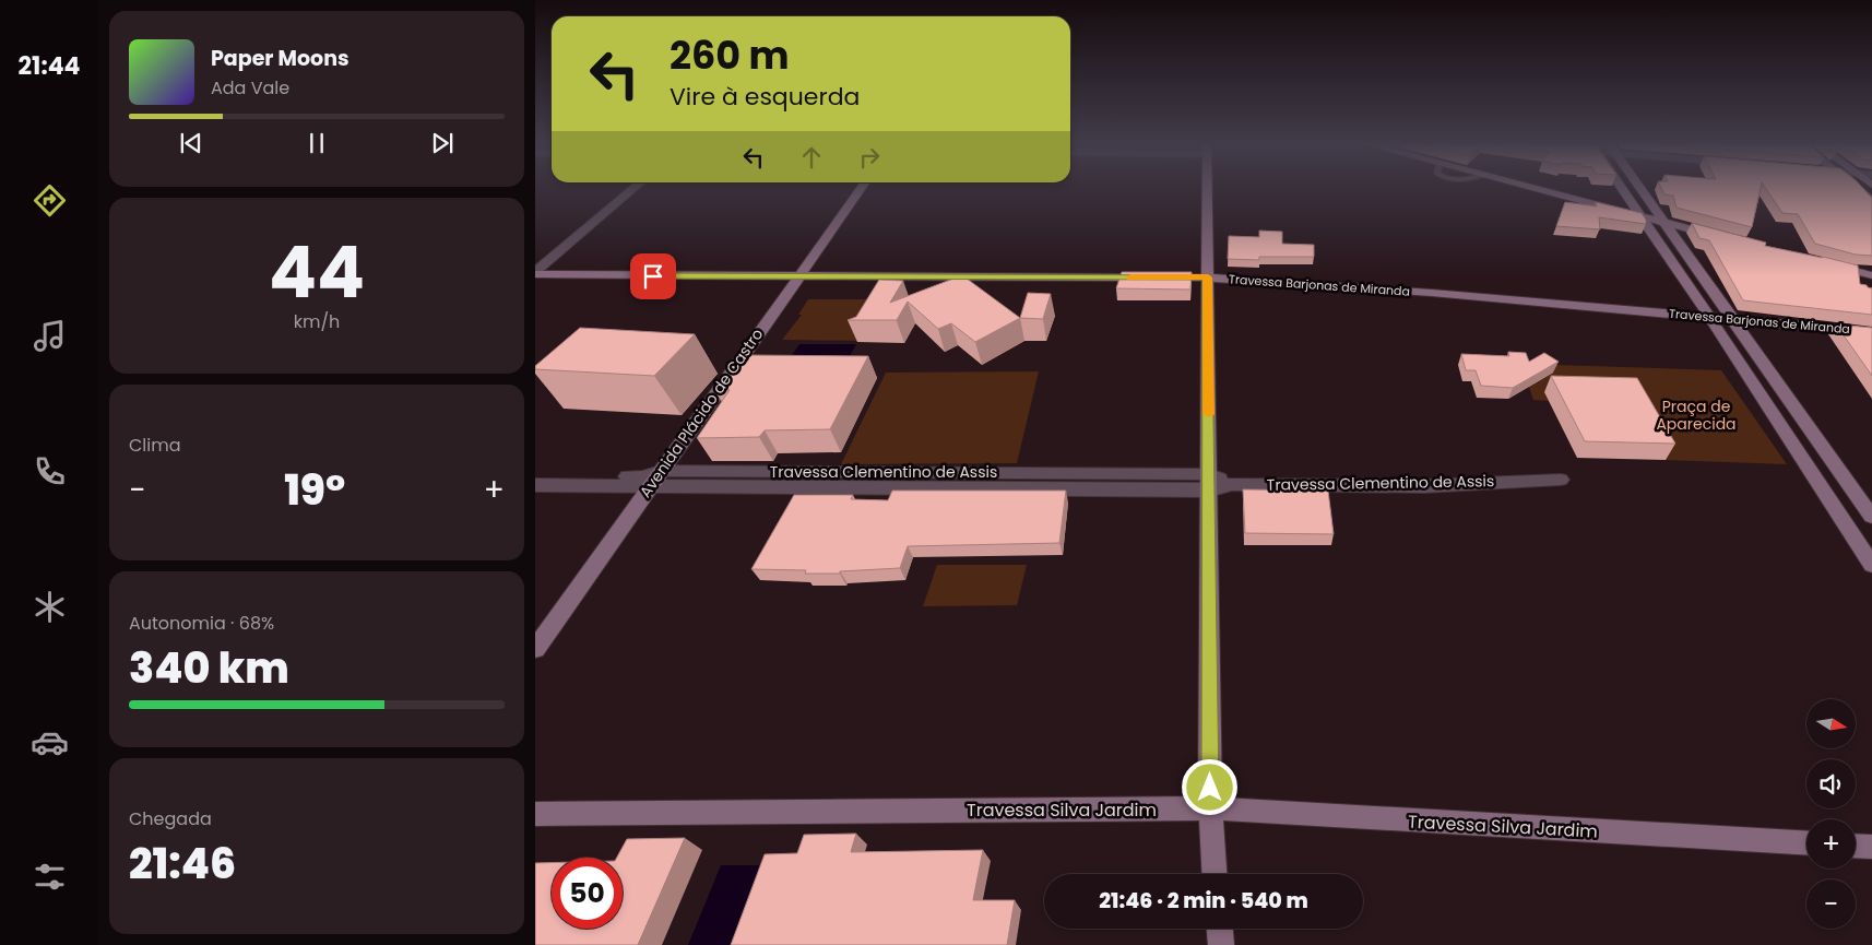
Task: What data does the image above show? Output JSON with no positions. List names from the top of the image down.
{
  "streets": {
    "main road": ["Travessa Barjonas de Miranda", "Avenida Plácido de Castro", "Travessa Silva Jardim"],
    "street": ["Travessa Clementino de Assis"]
  },
  "crossings": [
    ["Travessa Barjonas de Miranda", "Avenida Plácido de Castro"],
    ["Avenida Plácido de Castro", "Travessa Clementino de Assis"]
  ],
  "parks": ["Praça de Aparecida"],
  "north": "right",
  "page": {
    "tabs": "21:44",
    "turn": ["260 m", "Vire à esquerda"],
    "song": ["Paper Moons", "Ada Vale"],
    "tile": [
      ["44", "km/h"],
      "Clima",
      ["Autonomia · 68%", "340 km"],
      ["Chegada", "21:46"]
    ],
    "heat": ["−", "19°", "+"],
    "map_buttons": ["+", "−"],
    "limit": "50",
    "trip": "21:46 · 2 min · 540 m"
  }
}
